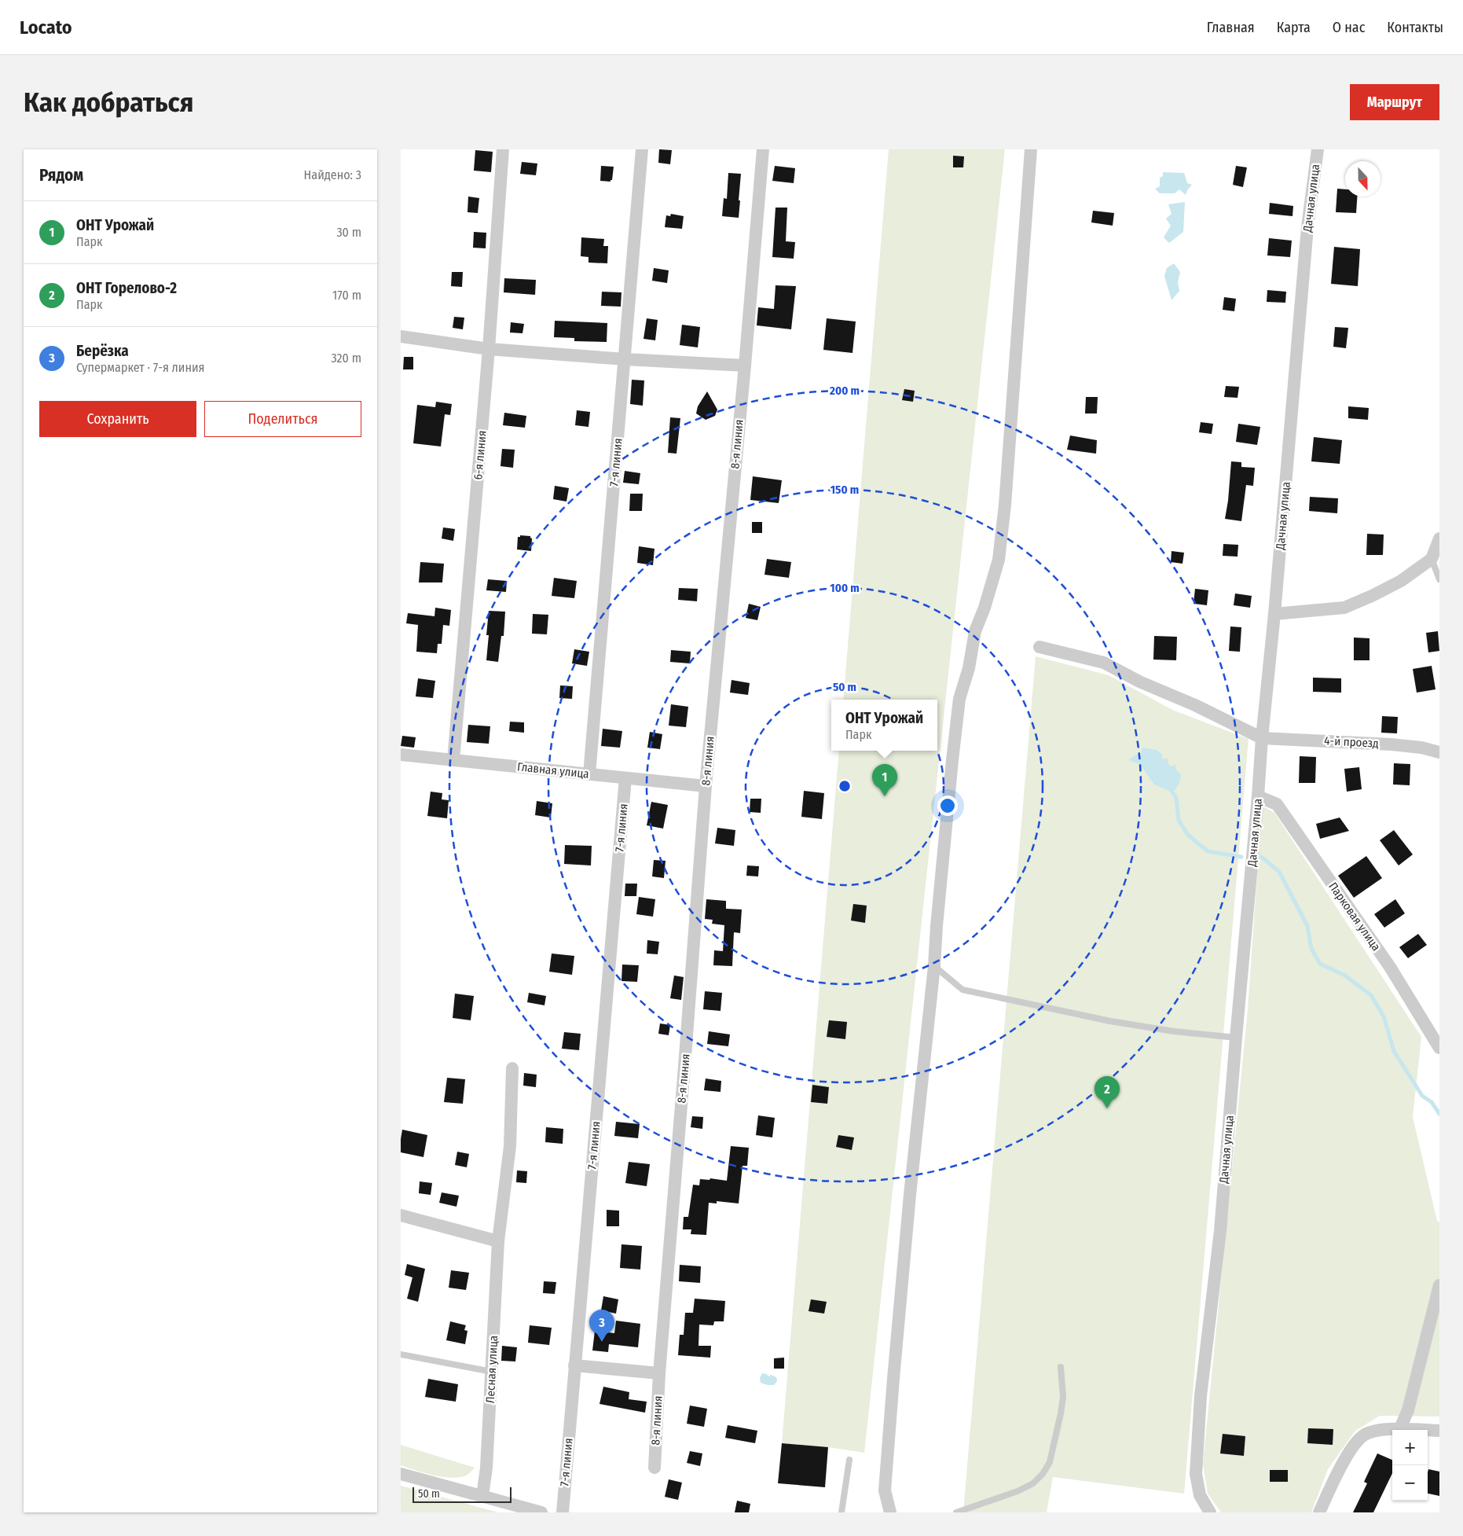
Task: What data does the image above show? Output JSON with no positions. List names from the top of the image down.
{
  "streets": {
    "street": [
      "Дачная улица",
      "8-я линия",
      "6-я линия",
      "7-я линия",
      "4-й проезд",
      "Главная улица",
      "Парковая улица",
      "Лесная улица"
    ]
  },
  "crossings": [
    ["Дачная улица", "4-й проезд"],
    ["Дачная улица", "Парковая улица"],
    ["8-я линия", "Главная улица"],
    ["6-я линия", "Главная улица"],
    ["7-я линия", "Главная улица"]
  ],
  "scale_bar": "50 m",
  "north": "bottom",
  "page": {
    "header": "Locato",
    "nav": [
      "Главная",
      "Карта",
      "О нас",
      "Контакты"
    ],
    "buttons": [
      "Маршрут",
      ["Сохранить", "Поделиться"]
    ],
    "title": "Как добраться",
    "heading": ["Рядом", "Найдено: 3"],
    "list": [
      {
        "mark": "1",
        "name": "ОНТ Урожай",
        "note": "Парк",
        "value": "30 m"
      },
      {
        "mark": "2",
        "name": "ОНТ Горелово-2",
        "note": "Парк",
        "value": "170 m"
      },
      {
        "mark": "3",
        "name": "Берёзка",
        "note": "Супермаркет · 7-я линия",
        "value": "320 m"
      }
    ],
    "popup": ["ОНТ Урожай", "Парк"],
    "pins": ["1", "2", "3"],
    "map_buttons": ["+", "−"],
    "scale": "50 m"
  },
  "rings": [
    "200 m",
    "150 m",
    "100 m",
    "50 m"
  ]
}
